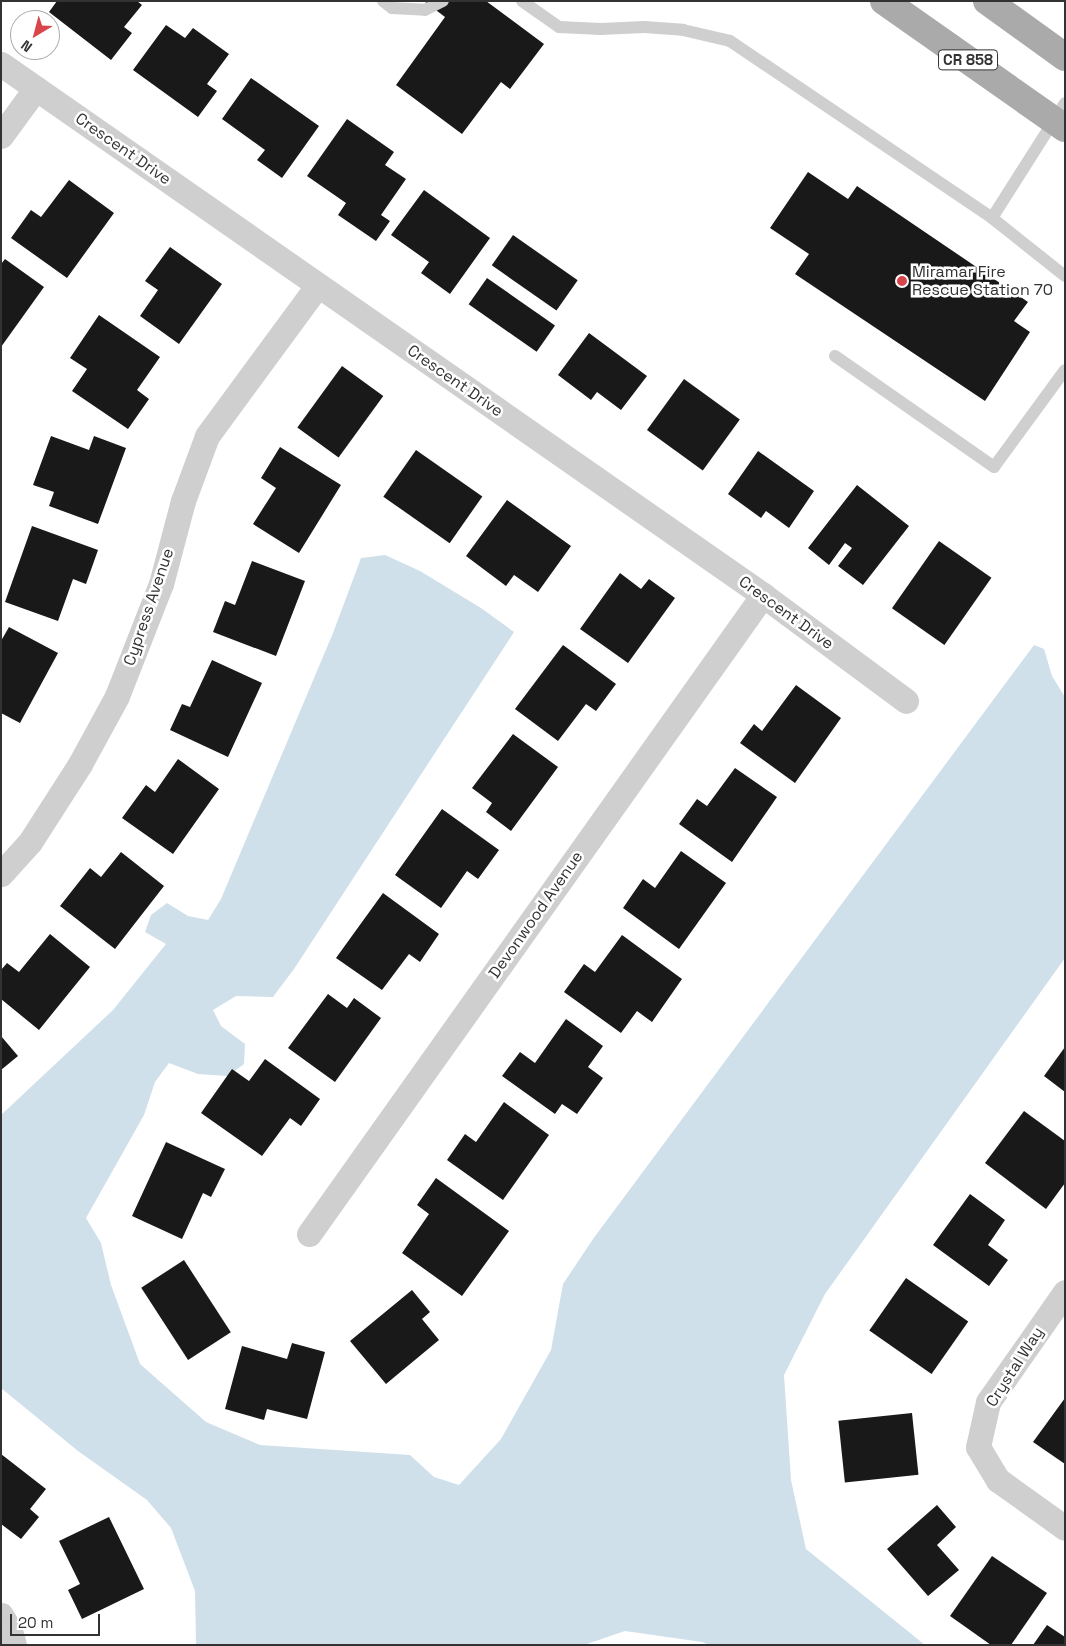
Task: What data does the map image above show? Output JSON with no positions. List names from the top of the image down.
{
  "streets": {
    "main road": ["CR 858"],
    "street": [
      "Crescent Drive",
      "Cypress Avenue",
      "Devonwood Avenue",
      "Crystal Way"
    ]
  },
  "crossings": [
    ["Crescent Drive", "Cypress Avenue"],
    ["Crescent Drive", "Devonwood Avenue"]
  ],
  "places": ["Miramar Fire Rescue Station 70"],
  "scale_bar": "20 m",
  "north": "bottom left"
}
